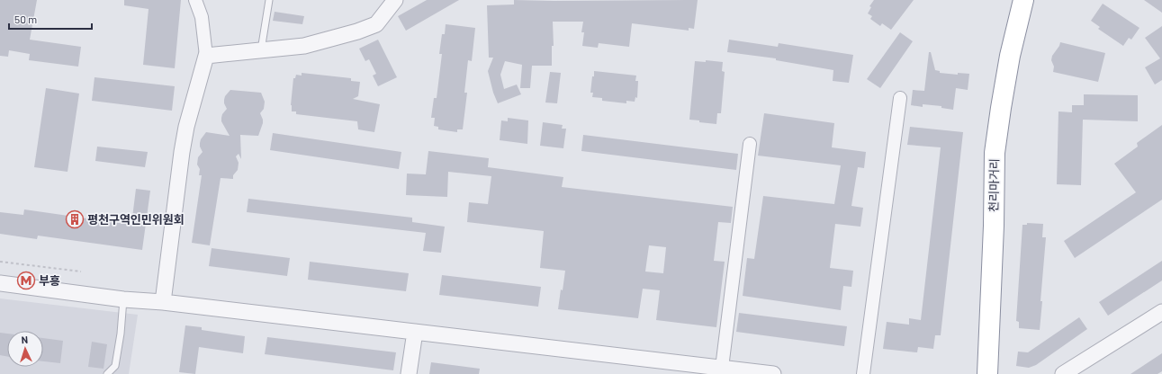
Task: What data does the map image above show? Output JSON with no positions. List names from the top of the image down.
{
  "streets": {
    "highway": ["천리마거리"]
  },
  "places": {
    "building": ["평천구역인민위원회"],
    "metro station": ["부흥"]
  },
  "scale_bar": "50 m",
  "north": "top"
}
